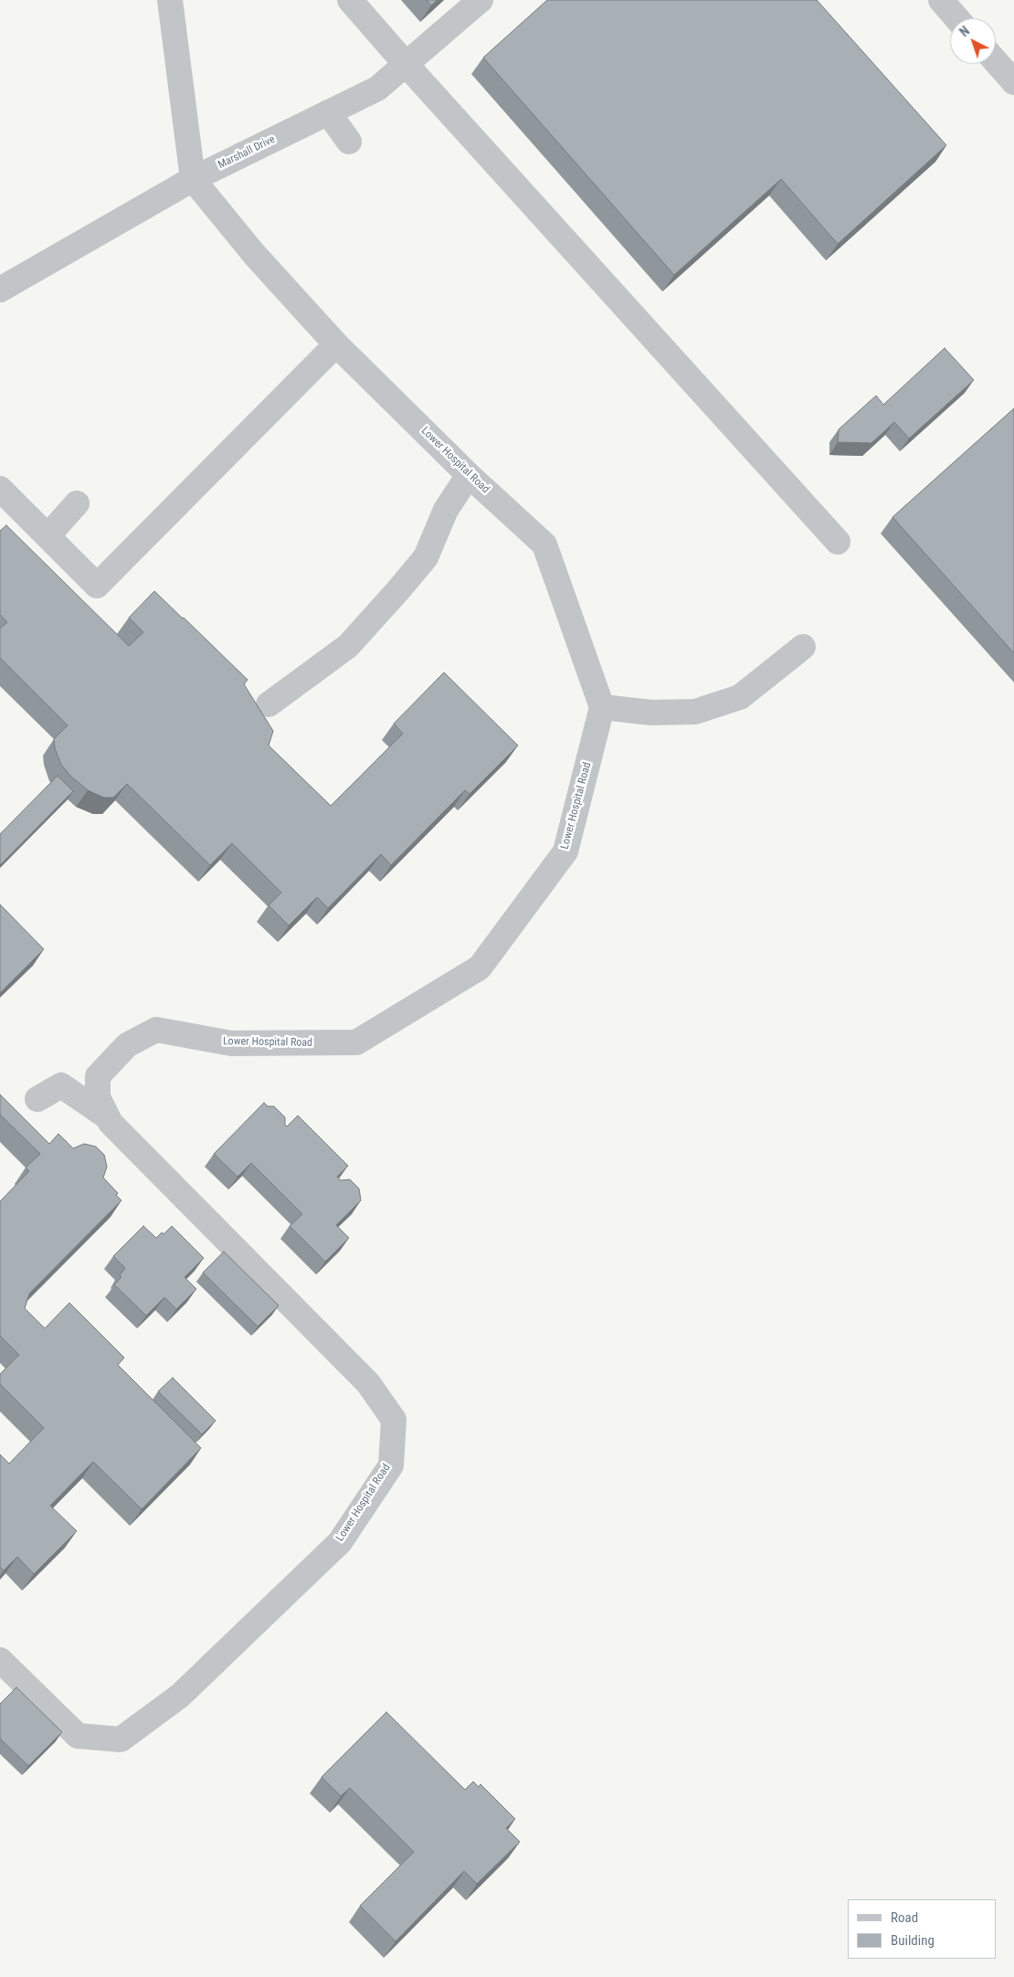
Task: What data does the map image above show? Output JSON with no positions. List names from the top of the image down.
{
  "streets": {
    "street": ["Marshall Drive", "Lower Hospital Road"]
  },
  "crossings": [
    ["Marshall Drive", "Lower Hospital Road"]
  ],
  "legend": ["Road", "Building"],
  "north": "top left"
}
